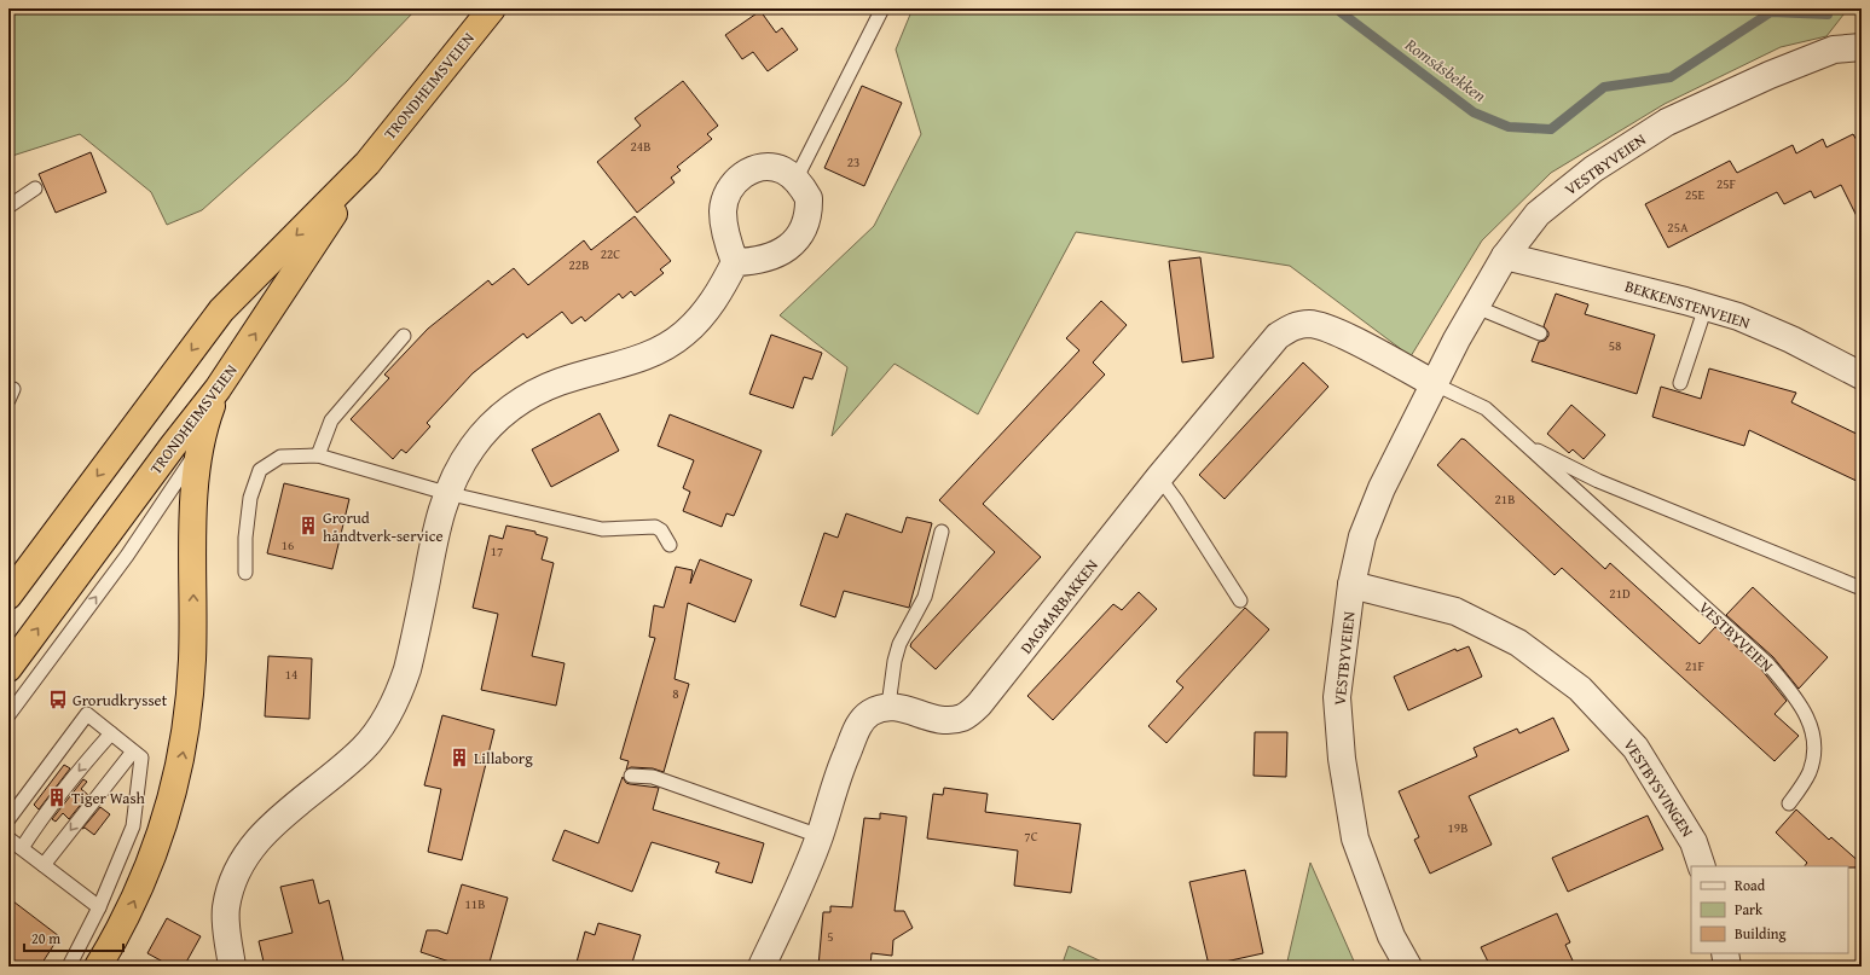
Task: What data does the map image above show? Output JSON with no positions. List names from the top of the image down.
{
  "streets": {
    "highway": ["TRONDHEIMSVEIEN"],
    "street": [
      "VESTBYVEIEN",
      "BEKKENSTENVEIEN",
      "DAGMARBAKKEN",
      "VESTBYSVINGEN"
    ]
  },
  "crossings": [
    ["VESTBYVEIEN", "BEKKENSTENVEIEN"],
    ["VESTBYVEIEN", "DAGMARBAKKEN"],
    ["VESTBYVEIEN", "VESTBYSVINGEN"]
  ],
  "water": ["Romsåsbekken"],
  "places": {
    "building": ["Grorud håndtverk-service", "Lillaborg", "Tiger Wash"],
    "bus stop": ["Grorudkrysset"]
  },
  "house_numbers": [
    "24B",
    "23",
    "25F",
    "25E",
    "25A",
    "22C",
    "22B",
    "58",
    "21B",
    "16",
    "17",
    "21D",
    "21F",
    "14",
    "8",
    "19B",
    "7C",
    "11B",
    "5"
  ],
  "legend": ["Road", "Park", "Building"],
  "scale_bar": "20 m"
}
